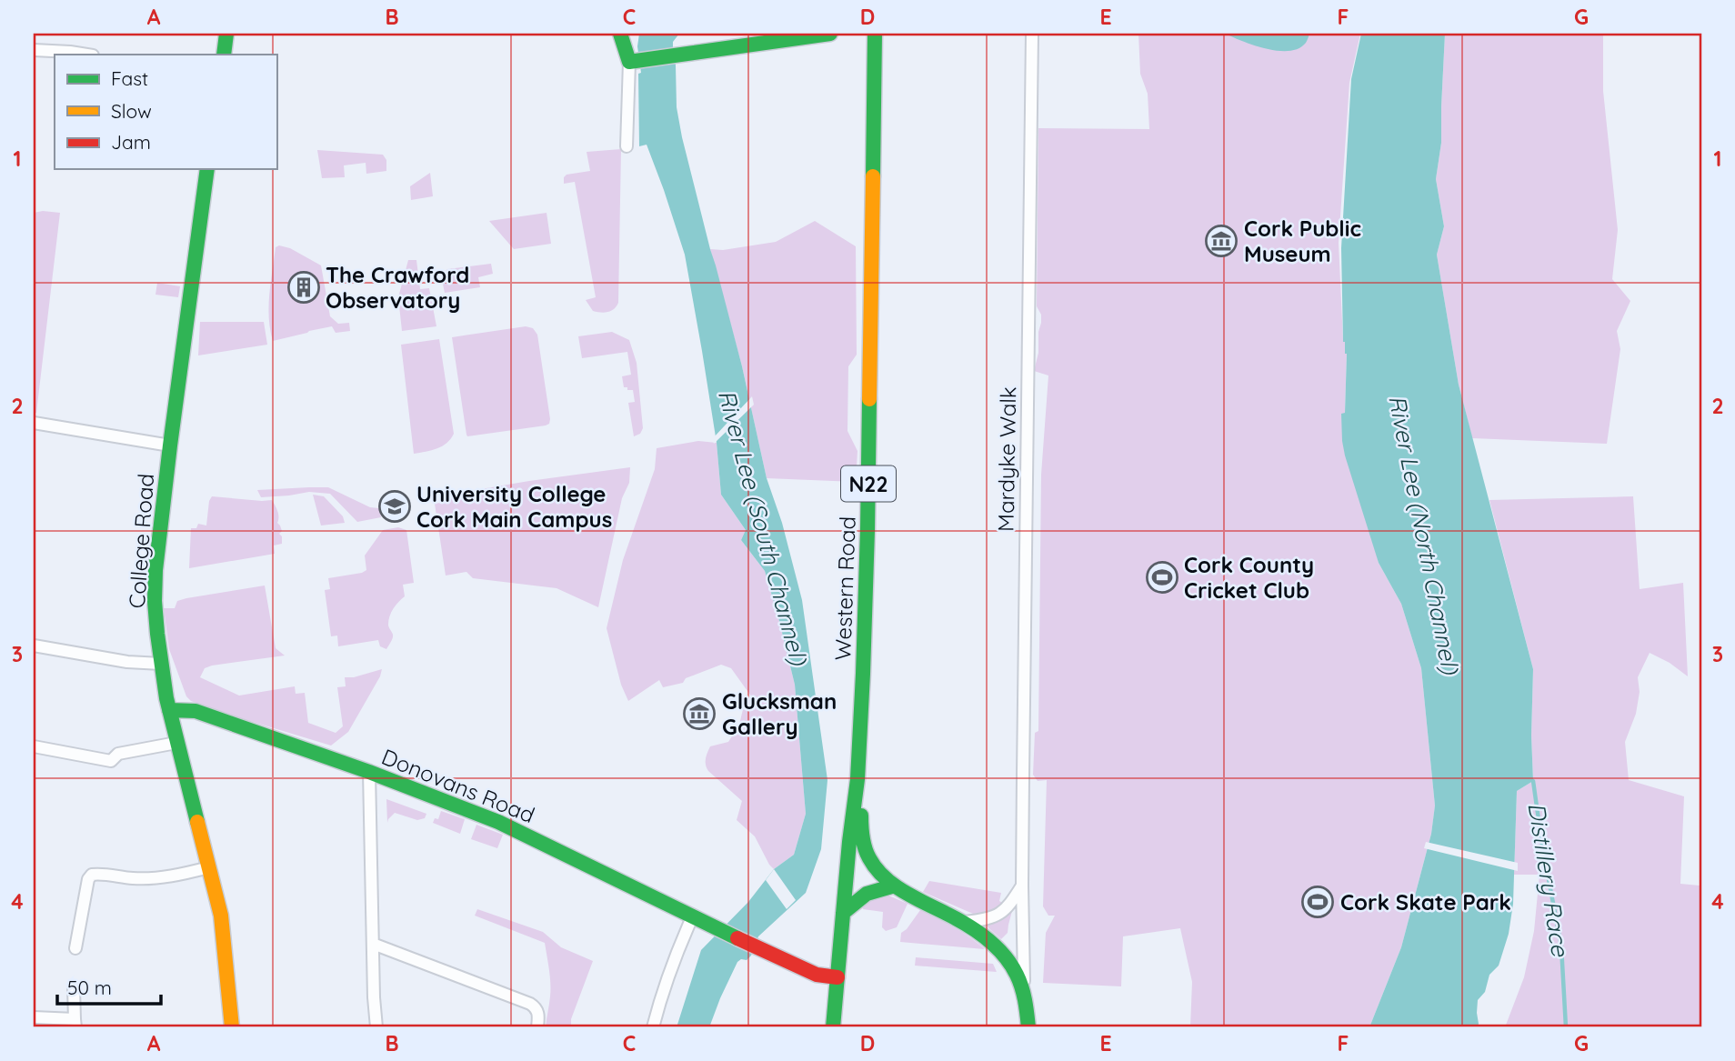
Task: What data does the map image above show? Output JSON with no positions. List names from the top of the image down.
{
  "streets": {
    "main road": [
      "Mardyke Walk",
      "N22",
      "College Road",
      "Western Road",
      "Donovans Road"
    ]
  },
  "crossings": [
    ["Mardyke Walk", "N22"],
    ["N22", "Western Road"],
    ["College Road", "Donovans Road"],
    ["Western Road", "Donovans Road"]
  ],
  "water": ["River Lee (South Channel)", "River Lee (North Channel)", "Distillery Race"],
  "places": {
    "museum": ["Cork Public Museum", "Glucksman Gallery"],
    "building": ["The Crawford Observatory"],
    "school or university": ["University College Cork Main Campus"],
    "sports": ["Cork County Cricket Club", "Cork Skate Park"]
  },
  "legend": ["Fast", "Slow", "Jam"],
  "scale_bar": "50 m",
  "grid": {
    "columns": [
      "A",
      "B",
      "C",
      "D",
      "E",
      "F",
      "G"
    ],
    "rows": [
      "1",
      "2",
      "3",
      "4"
    ]
  }
}
